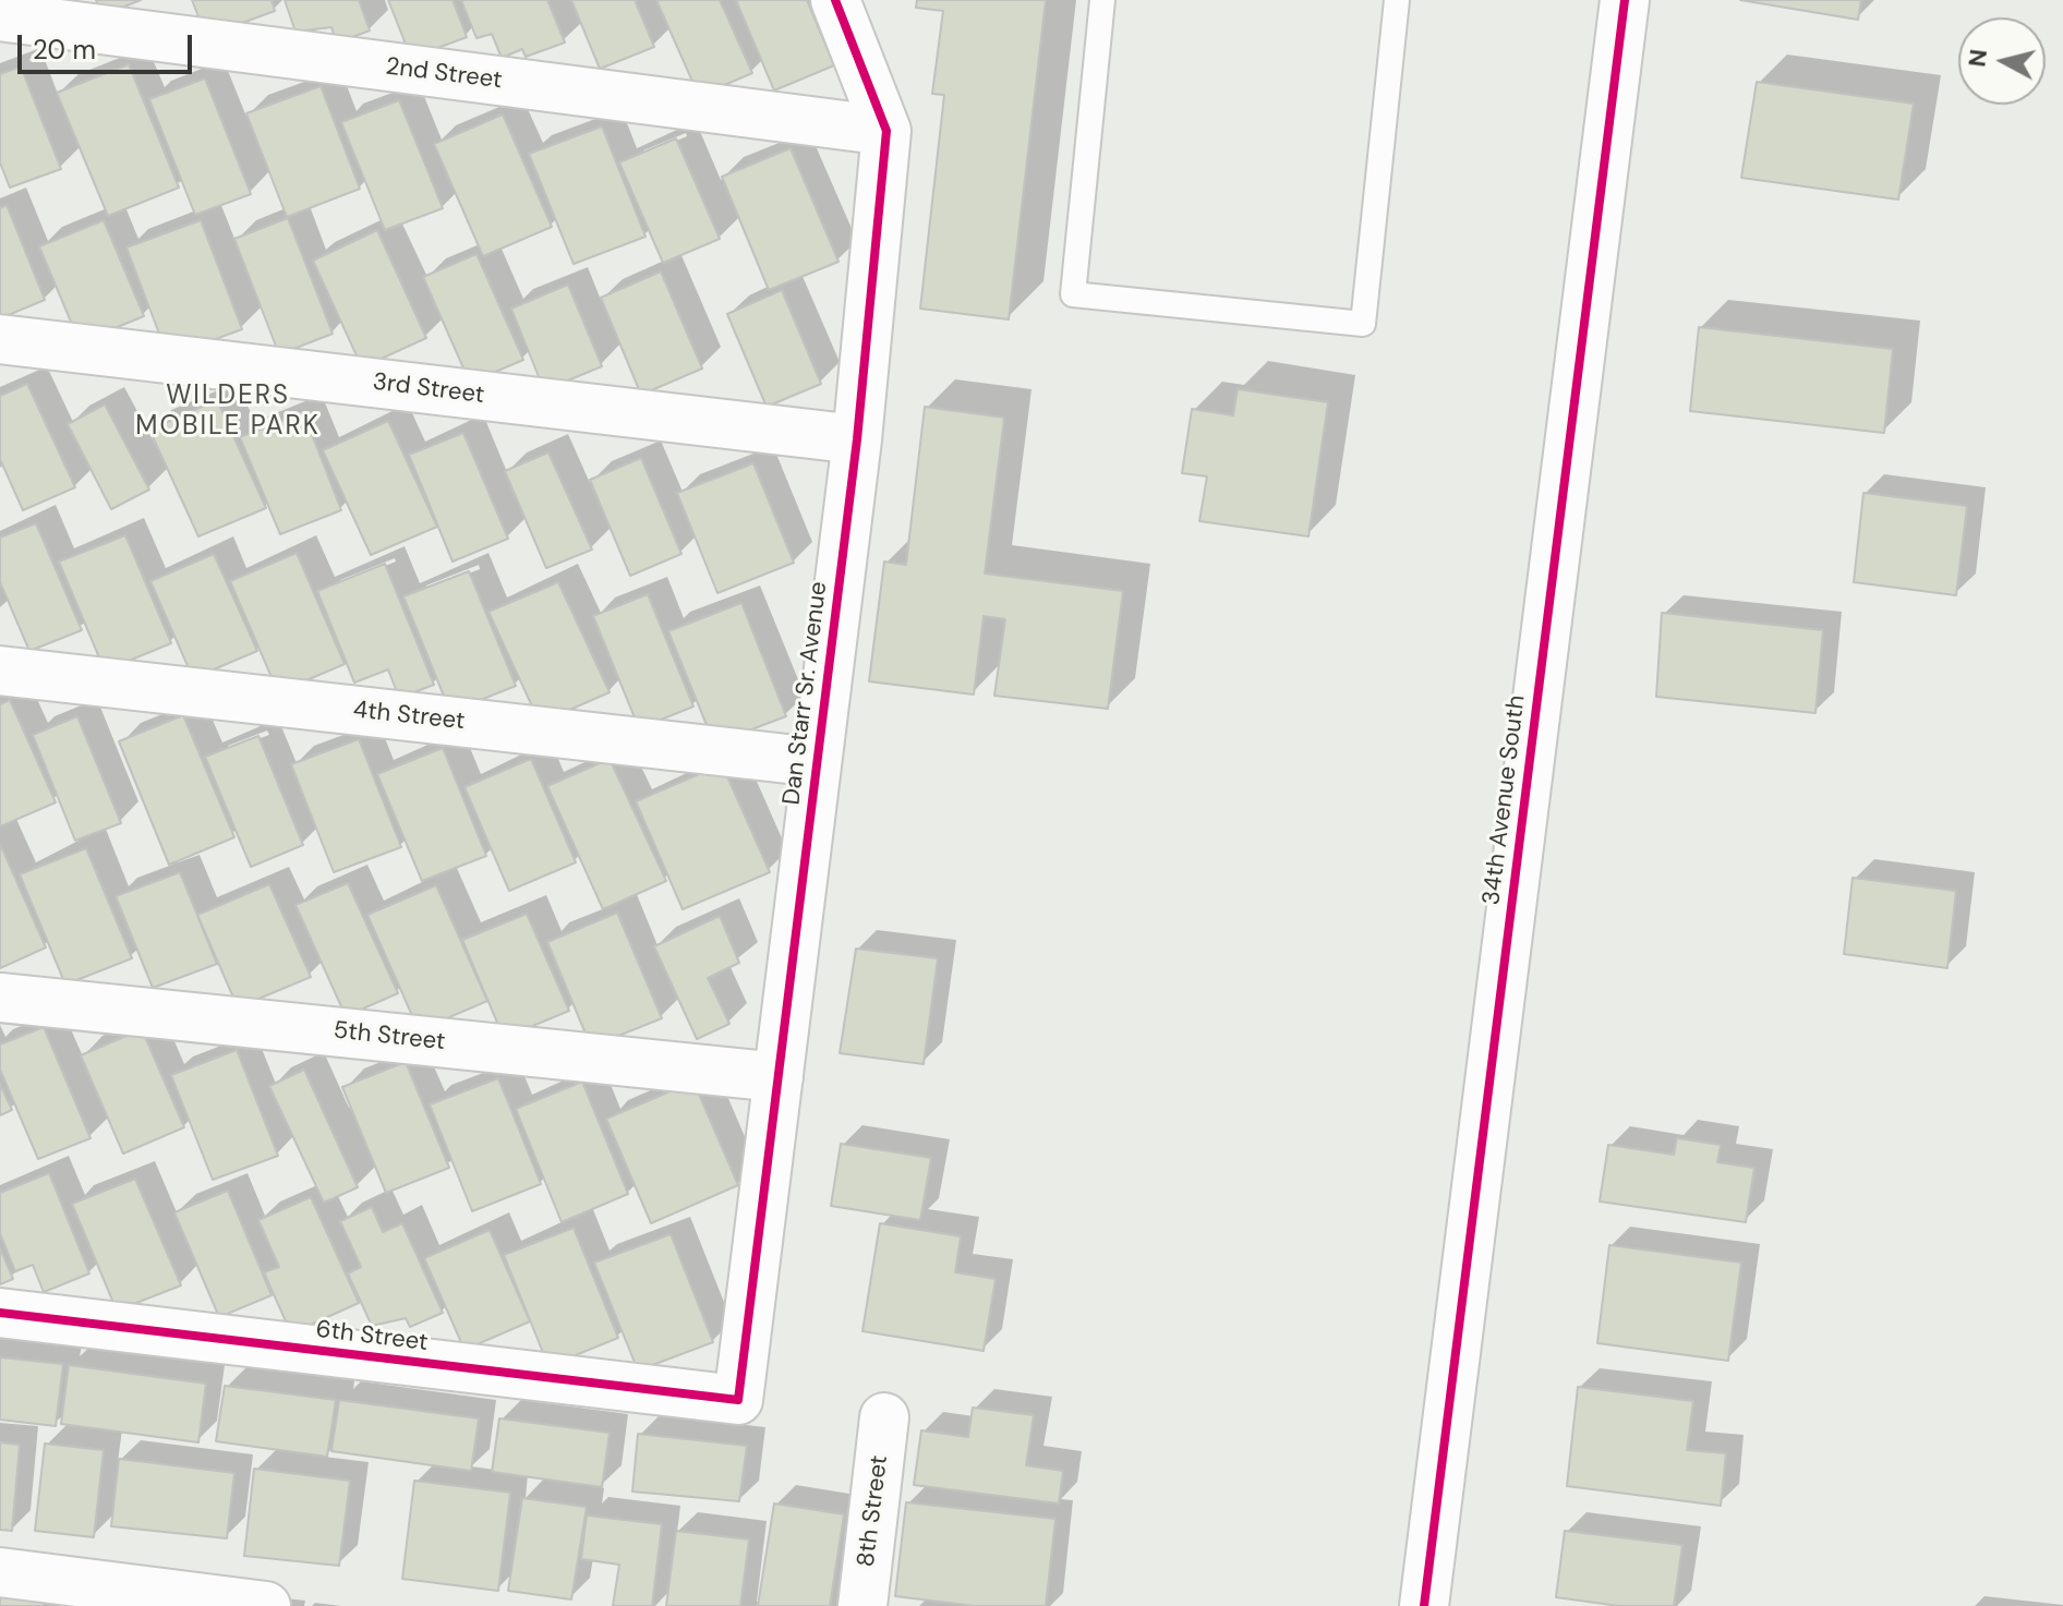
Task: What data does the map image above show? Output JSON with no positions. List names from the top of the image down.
{
  "streets": {
    "street": [
      "2nd Street",
      "3rd Street",
      "Dan Starr Sr. Avenue",
      "4th Street",
      "34th Avenue South",
      "5th Street",
      "6th Street",
      "8th Street"
    ]
  },
  "crossings": [
    ["2nd Street", "Dan Starr Sr. Avenue"],
    ["3rd Street", "Dan Starr Sr. Avenue"],
    ["Dan Starr Sr. Avenue", "4th Street"],
    ["Dan Starr Sr. Avenue", "5th Street"],
    ["Dan Starr Sr. Avenue", "6th Street"]
  ],
  "districts": ["WILDERS MOBILE PARK"],
  "scale_bar": "20 m",
  "north": "left"
}
